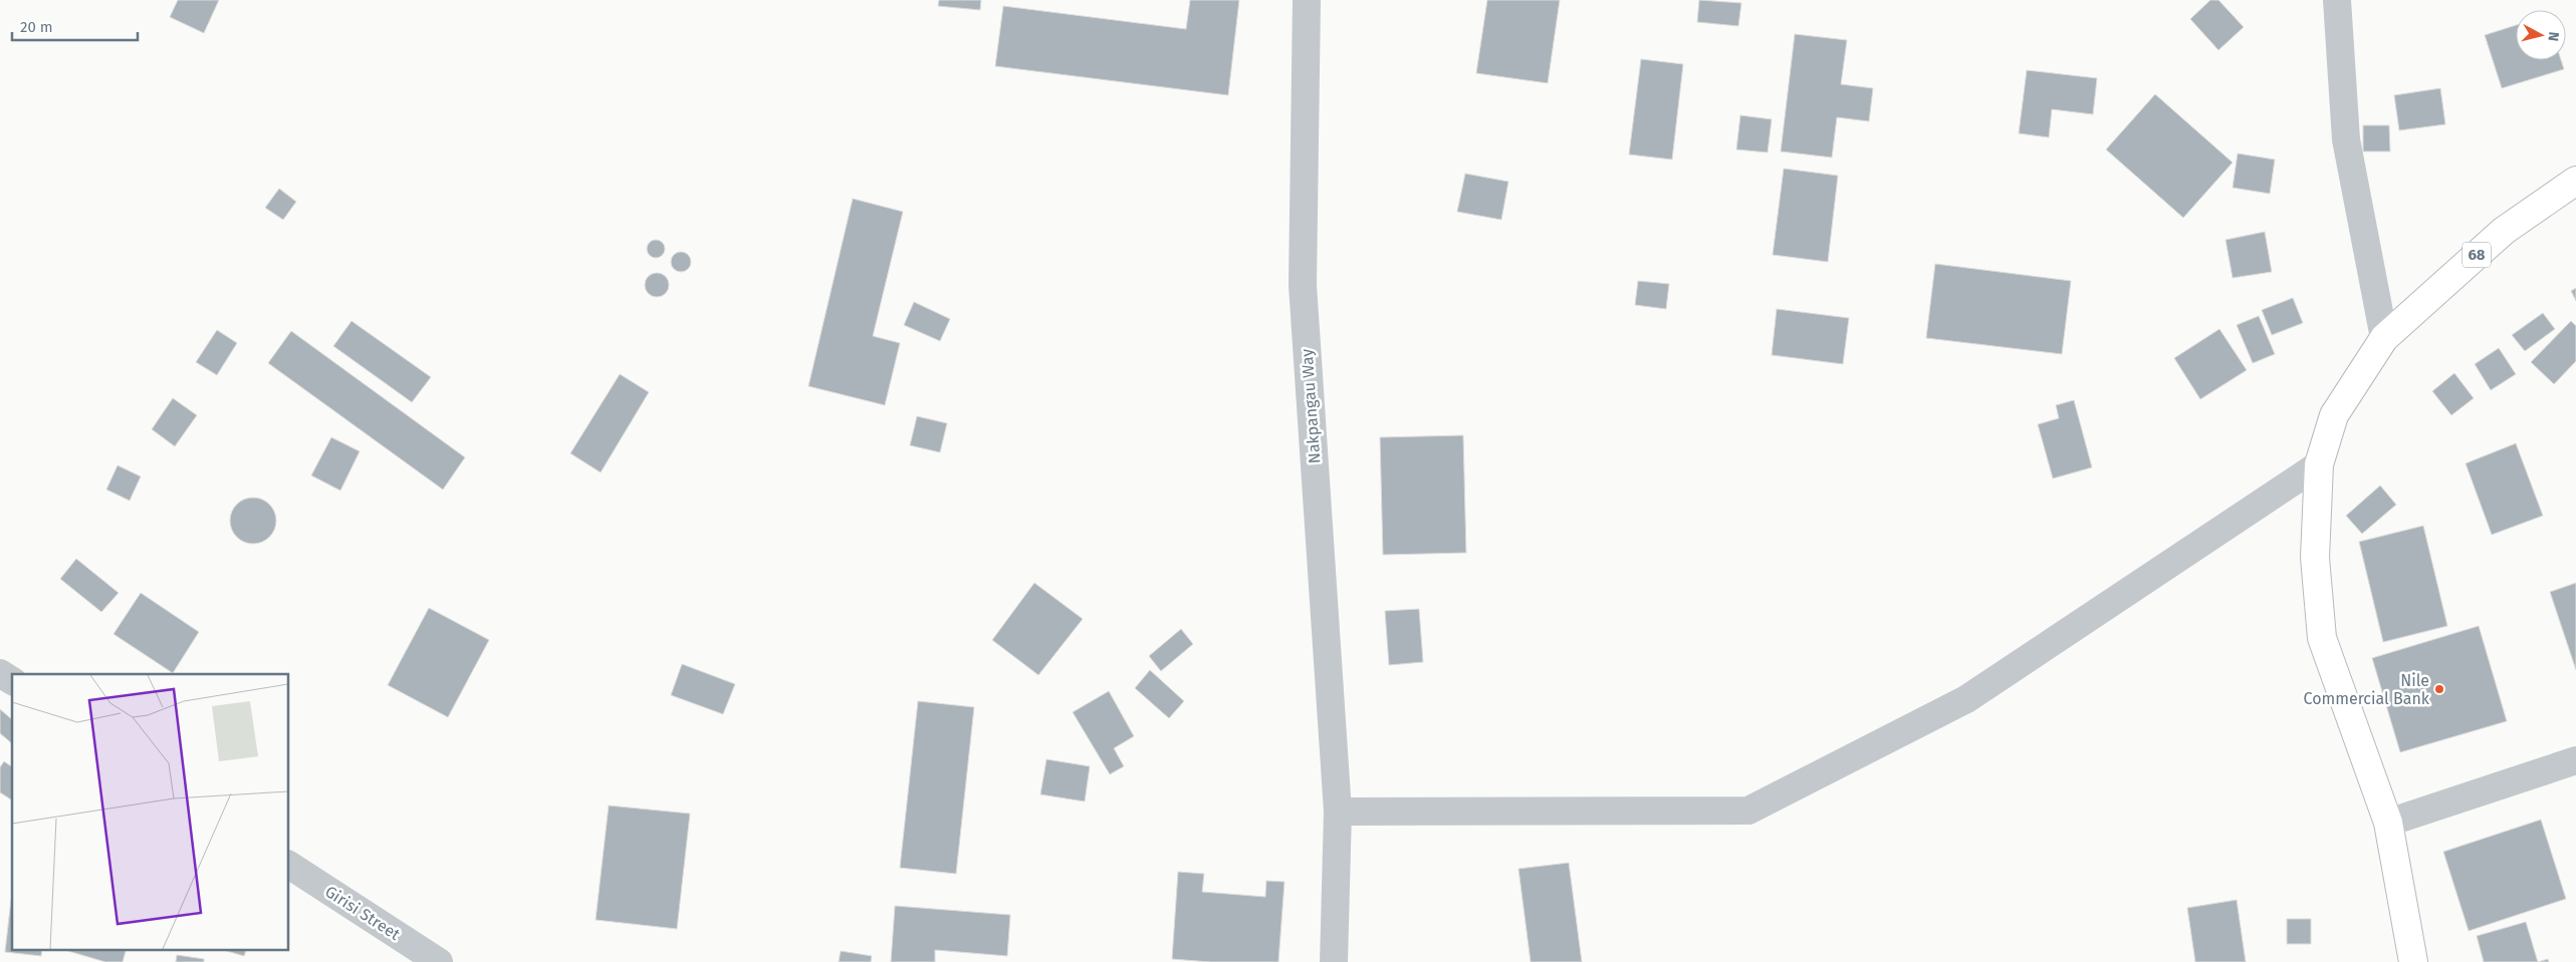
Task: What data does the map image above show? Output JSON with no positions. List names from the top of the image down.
{
  "streets": {
    "main road": ["68"],
    "street": ["Nakpangau Way", "Girisi Street"]
  },
  "places": ["Nile Commercial Bank"],
  "scale_bar": "20 m",
  "north": "right"
}
